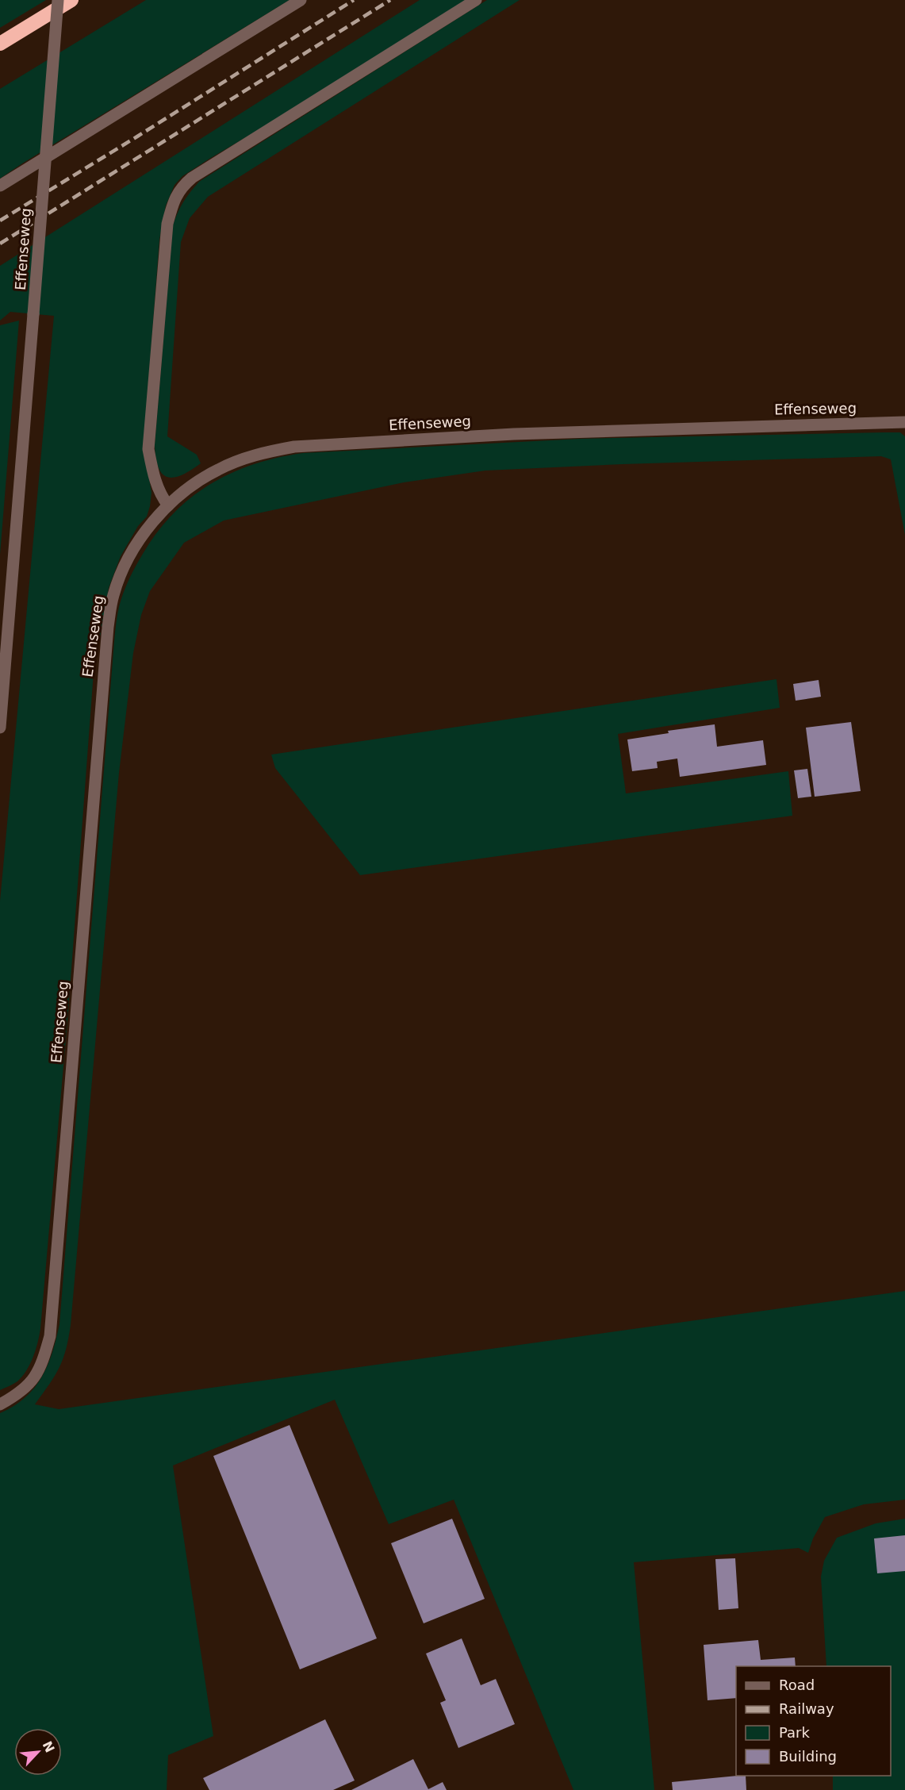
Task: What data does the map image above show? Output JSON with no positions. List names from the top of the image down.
{
  "streets": {
    "street": ["Effenseweg"]
  },
  "legend": [
    "Road",
    "Railway",
    "Park",
    "Building"
  ],
  "north": "top right"
}
